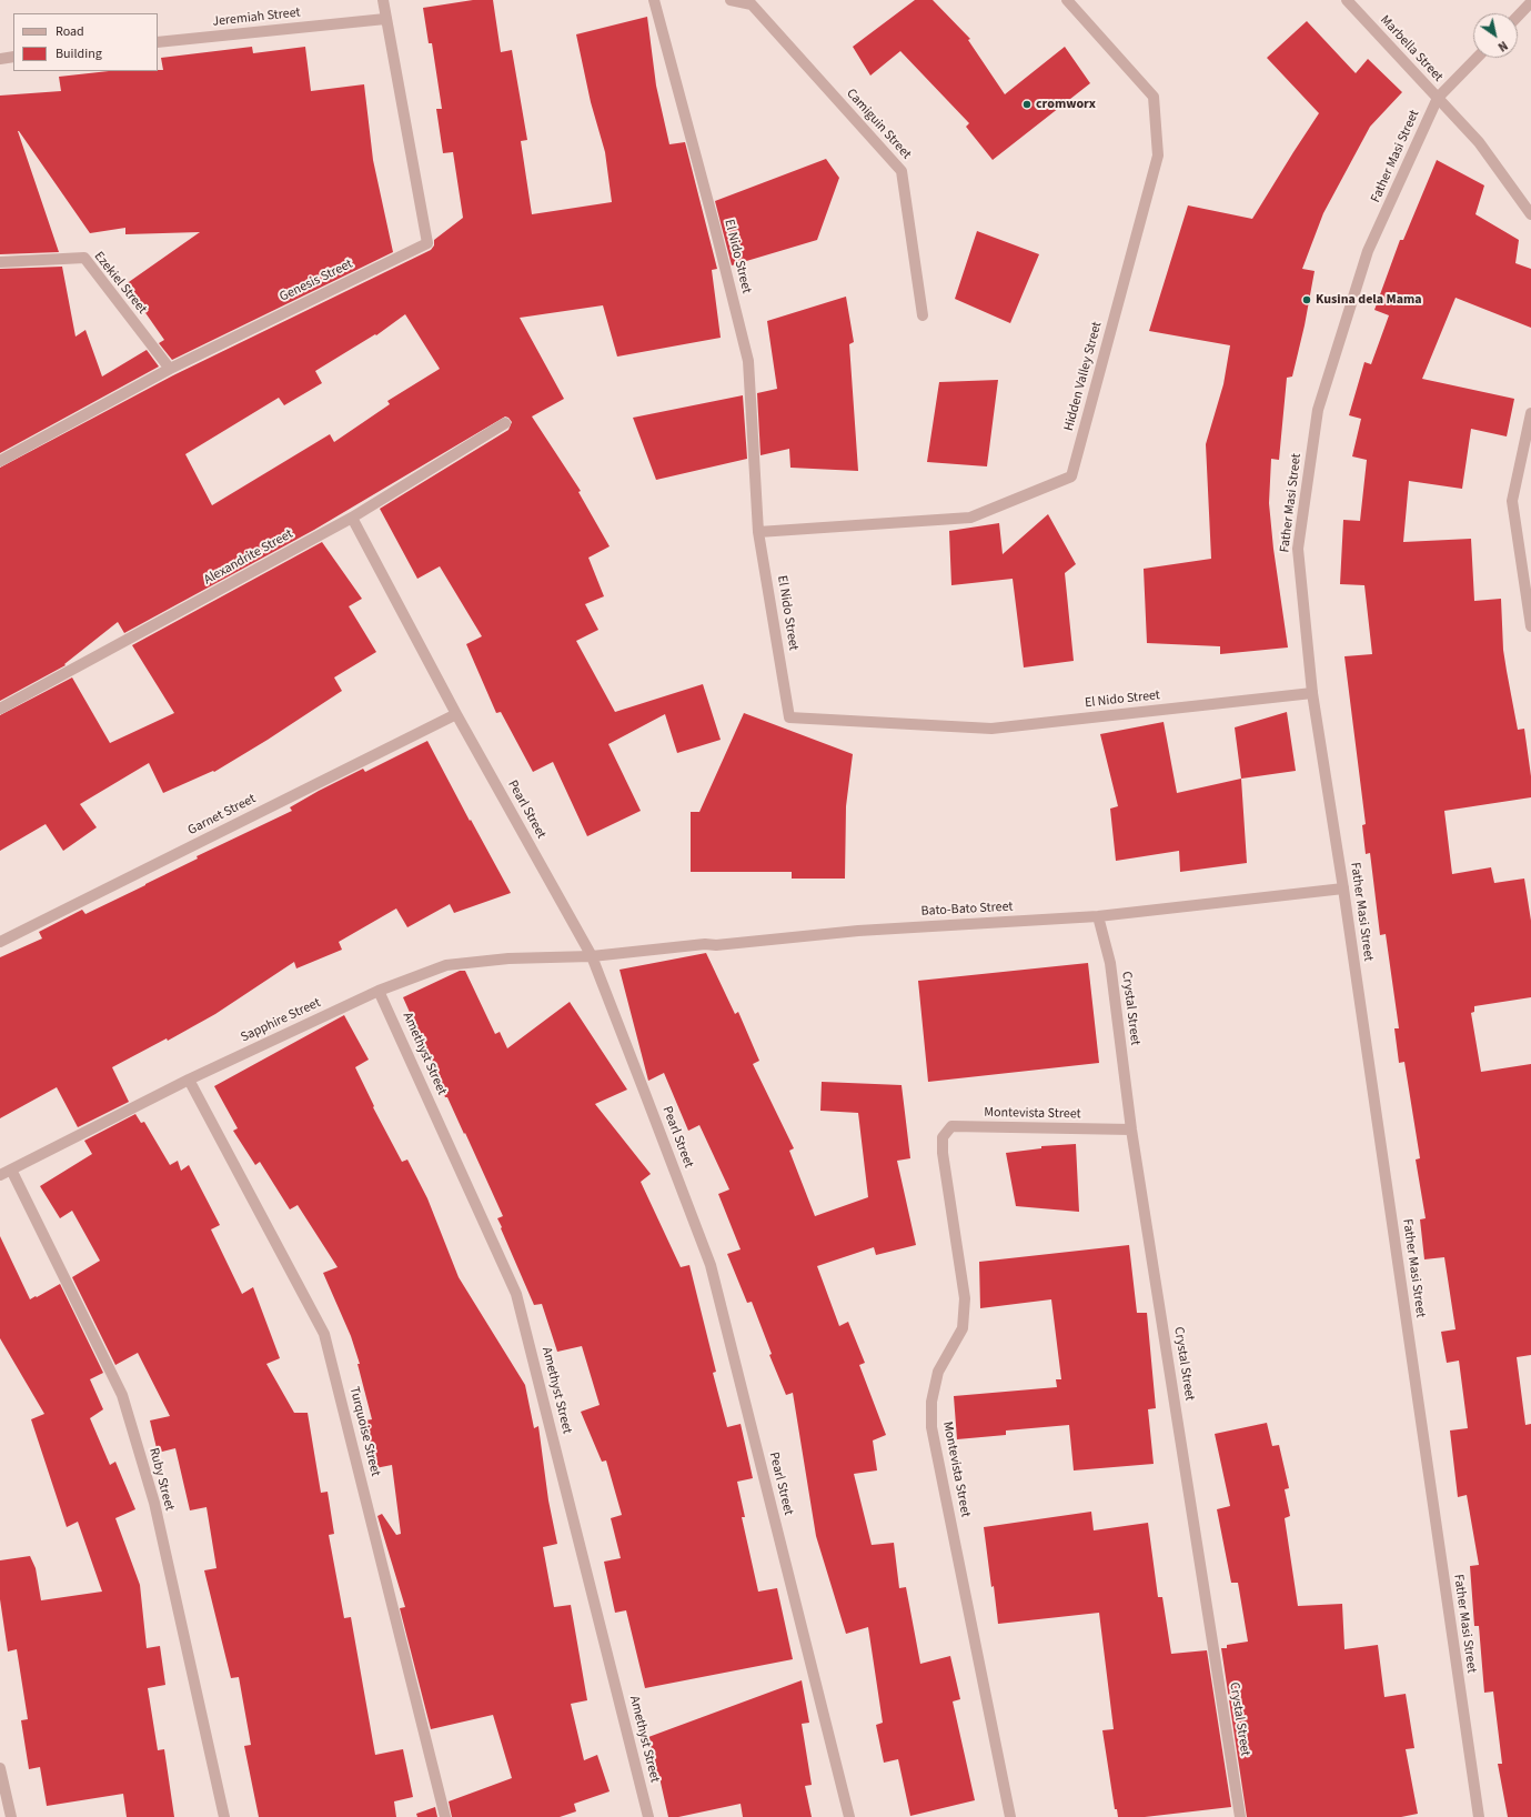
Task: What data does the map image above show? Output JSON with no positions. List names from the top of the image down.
{
  "streets": {
    "street": [
      "Jeremiah Street",
      "Marbella Street",
      "Camiguin Street",
      "Father Masi Street",
      "El Nido Street",
      "Genesis Street",
      "Ezekiel Street",
      "Hidden Valley Street",
      "Alexandrite Street",
      "Pearl Street",
      "Garnet Street",
      "Bato-Bato Street",
      "Crystal Street",
      "Sapphire Street",
      "Amethyst Street",
      "Montevista Street",
      "Turquoise Street",
      "Ruby Street"
    ]
  },
  "crossings": [
    ["Jeremiah Street", "Genesis Street"],
    ["Marbella Street", "Father Masi Street"],
    ["Father Masi Street", "El Nido Street"],
    ["Father Masi Street", "Bato-Bato Street"],
    ["El Nido Street", "Hidden Valley Street"],
    ["Genesis Street", "Ezekiel Street"],
    ["Alexandrite Street", "Pearl Street"],
    ["Pearl Street", "Garnet Street"],
    ["Pearl Street", "Bato-Bato Street"],
    ["Pearl Street", "Sapphire Street"],
    ["Bato-Bato Street", "Crystal Street"],
    ["Bato-Bato Street", "Sapphire Street"],
    ["Crystal Street", "Montevista Street"],
    ["Sapphire Street", "Amethyst Street"],
    ["Sapphire Street", "Turquoise Street"],
    ["Sapphire Street", "Ruby Street"]
  ],
  "places": ["cromworx", "Kusina dela Mama"],
  "legend": ["Road", "Building"],
  "north": "bottom right"
}
